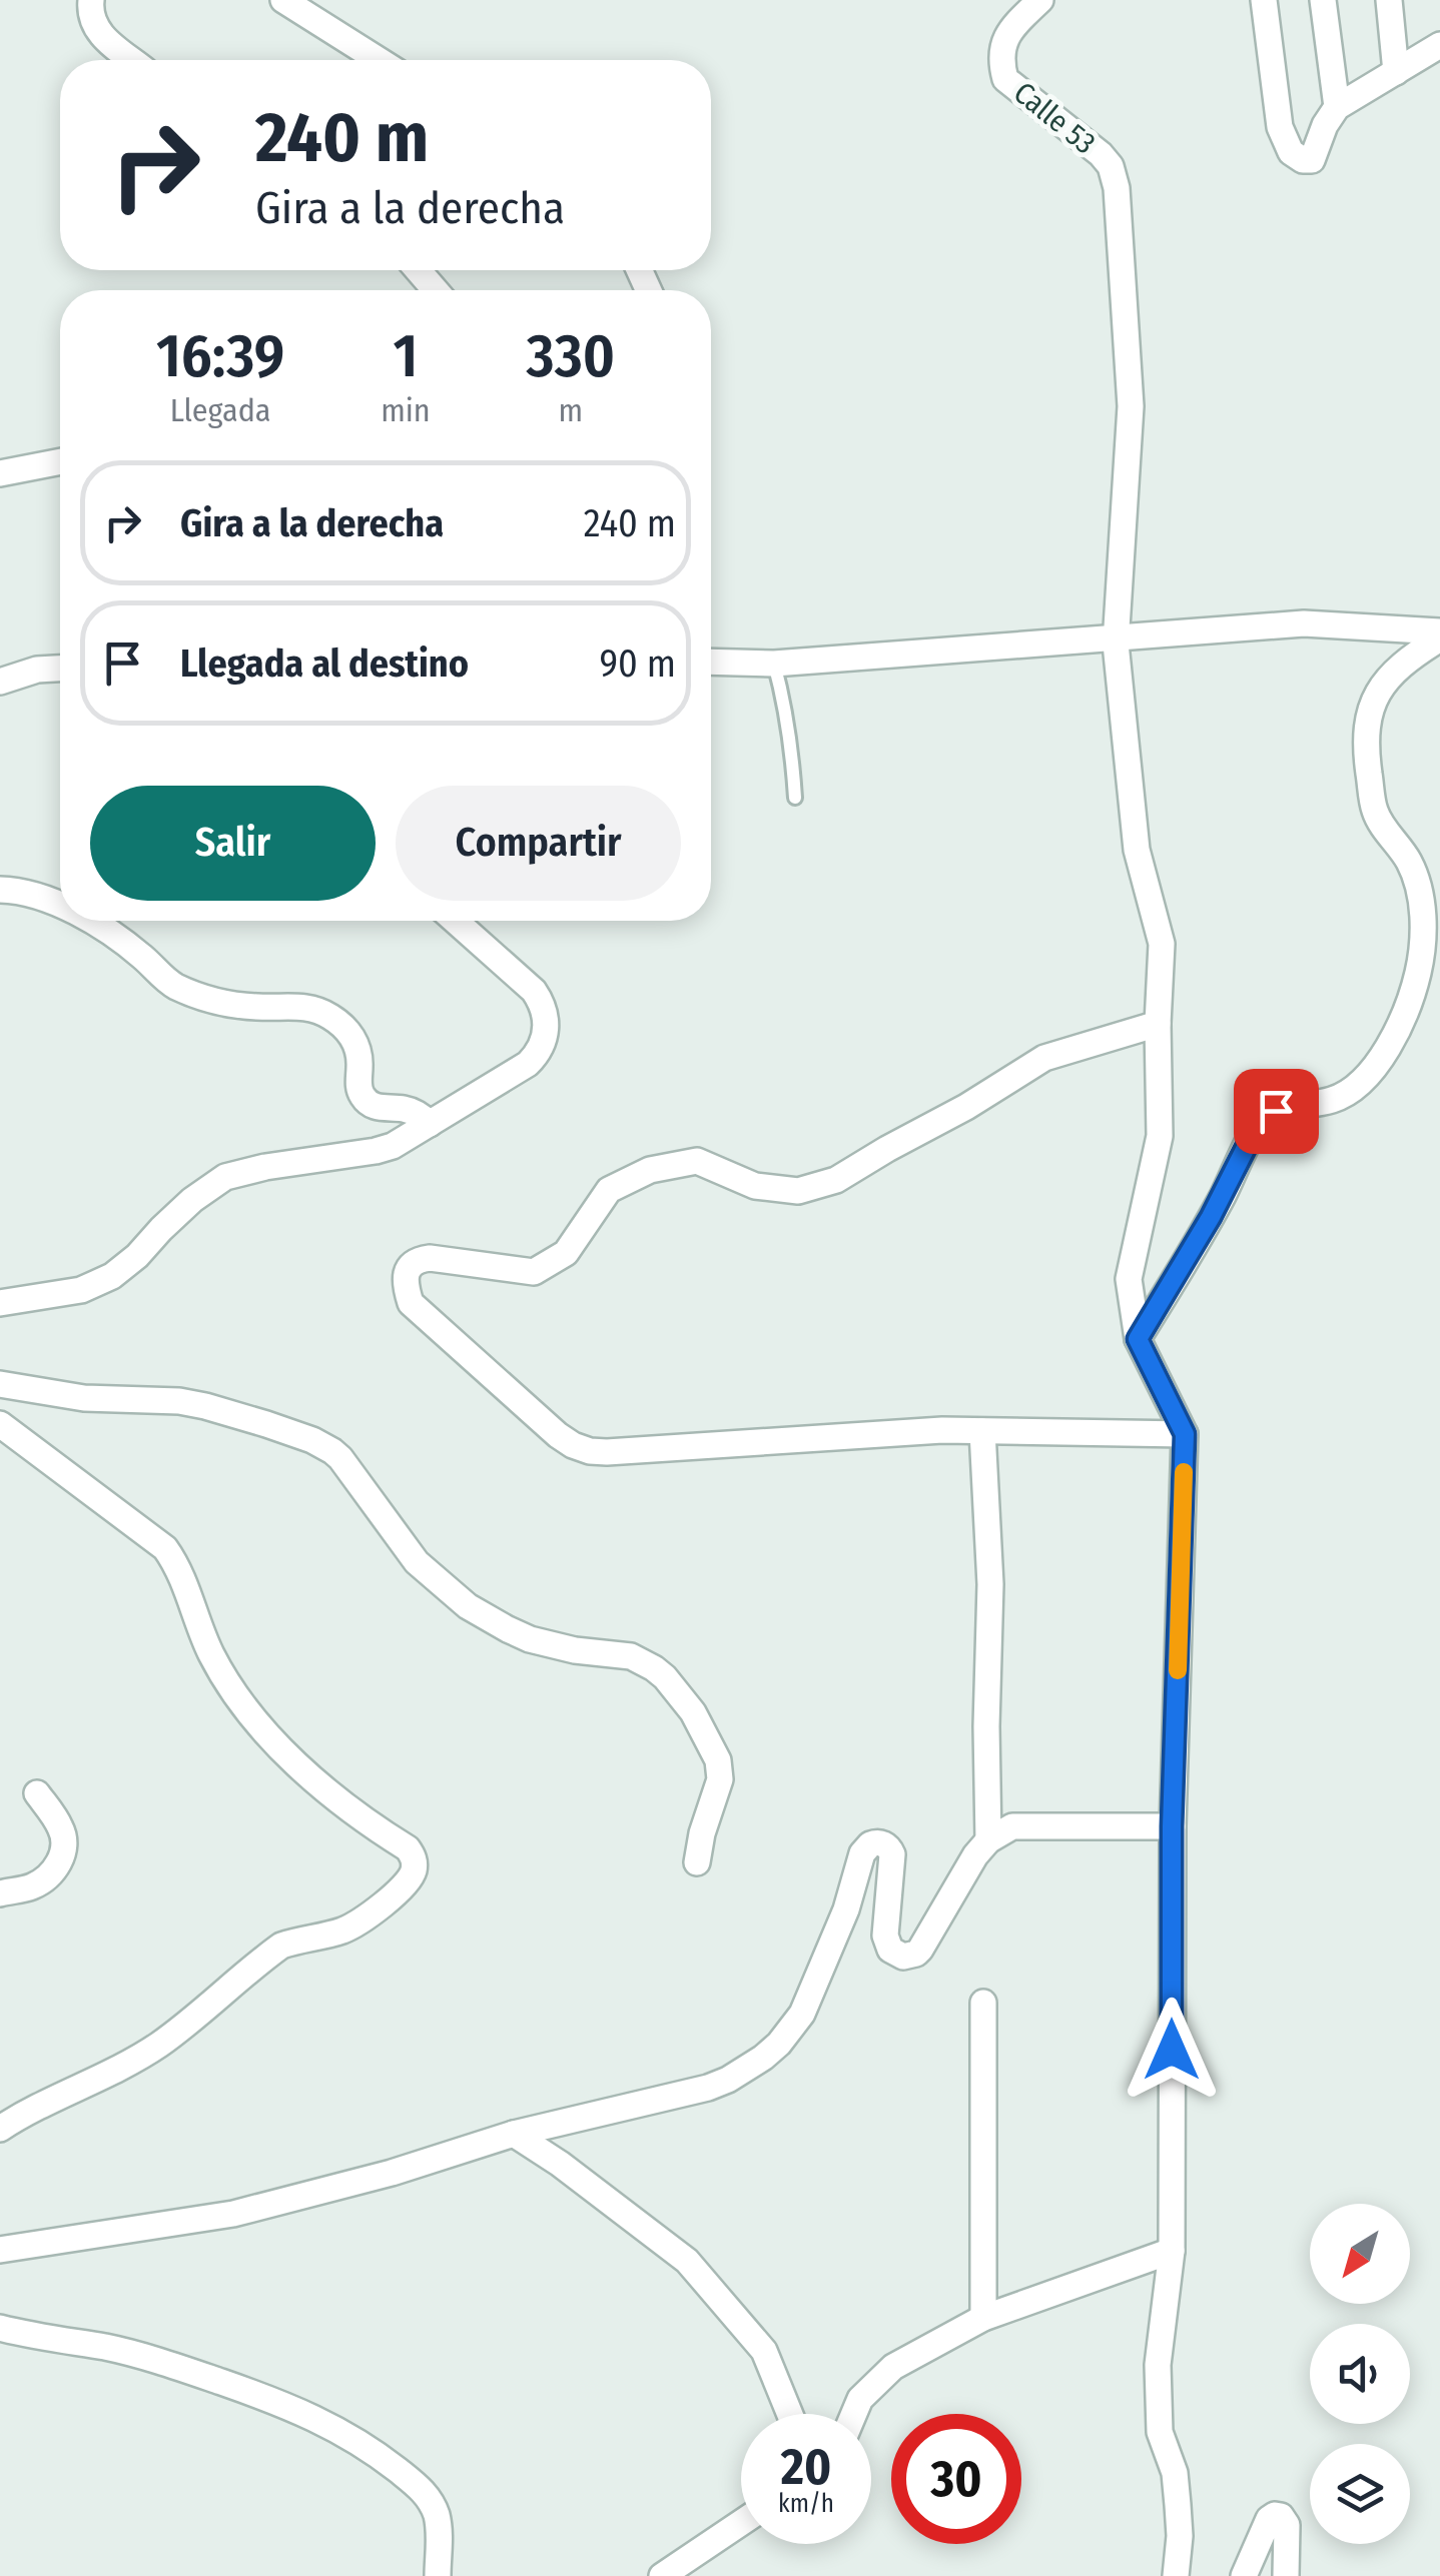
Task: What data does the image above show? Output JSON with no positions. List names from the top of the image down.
{
  "streets": {
    "street": ["Calle 53"]
  },
  "north": "bottom left",
  "page": {
    "turn": ["240 m", "Gira a la derecha"],
    "eta": [
      "16:39",
      "Llegada",
      "1",
      "min",
      "330",
      "m"
    ],
    "list": [
      {
        "name": "Gira a la derecha",
        "value": "240 m"
      },
      {
        "name": "Llegada al destino",
        "value": "90 m"
      }
    ],
    "buttons": ["Salir", "Compartir"],
    "speed": "20 km/h",
    "limit": "30"
  }
}
